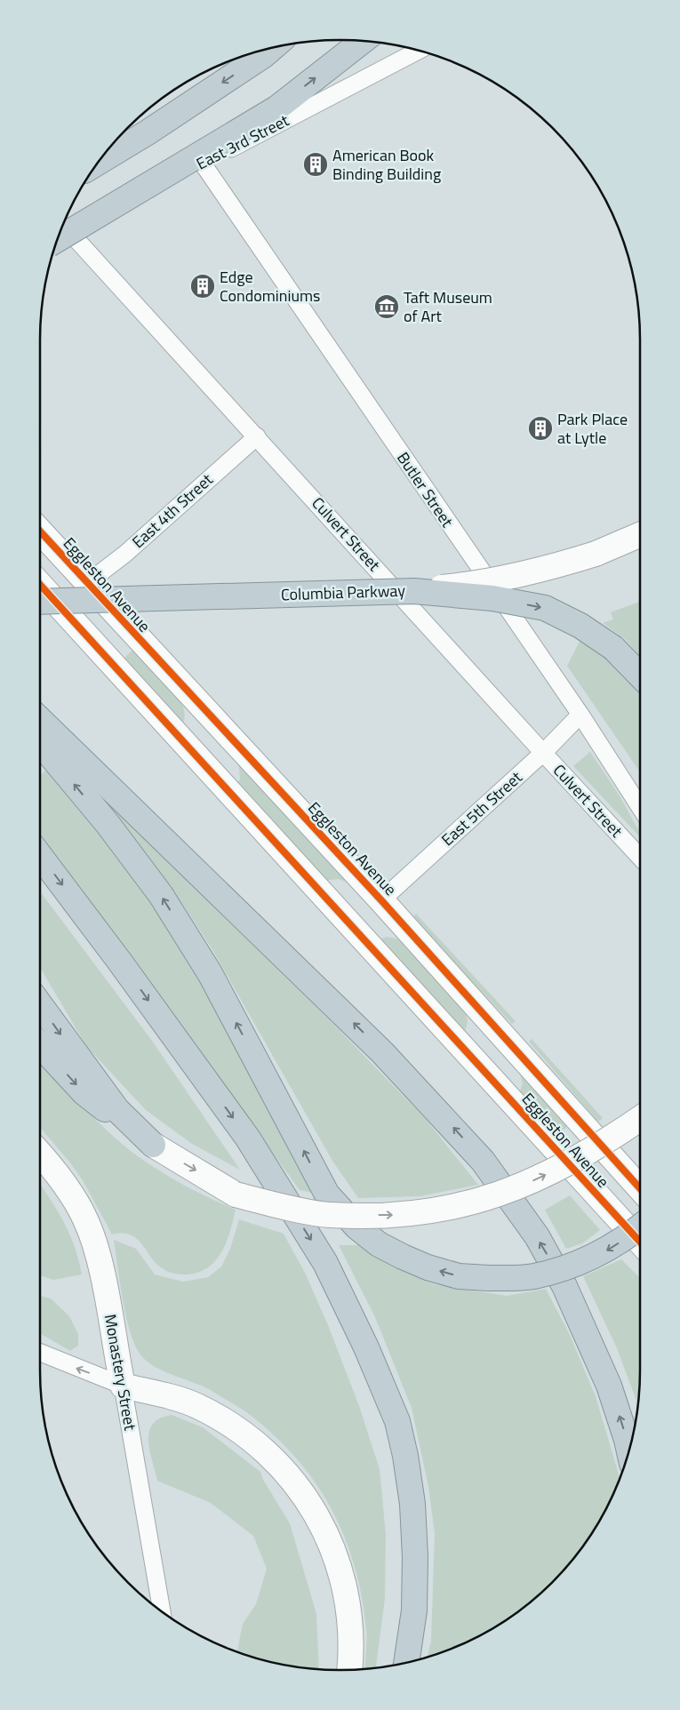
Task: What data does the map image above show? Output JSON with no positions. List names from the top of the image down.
{
  "streets": {
    "highway": ["Columbia Parkway"],
    "main road": ["Eggleston Avenue", "Monastery Street"],
    "street": [
      "East 3rd Street",
      "Butler Street",
      "East 4th Street",
      "Culvert Street",
      "East 5th Street"
    ]
  },
  "crossings": [
    ["East 3rd Street", "Butler Street"],
    ["Butler Street", "East 5th Street"],
    ["East 4th Street", "Culvert Street"],
    ["East 4th Street", "Eggleston Avenue"],
    ["Culvert Street", "East 5th Street"],
    ["Eggleston Avenue", "East 5th Street"]
  ],
  "places": {
    "building": ["American Book Binding Building", "Edge Condominiums", "Park Place at Lytle"],
    "museum": ["Taft Museum of Art"]
  }
}
